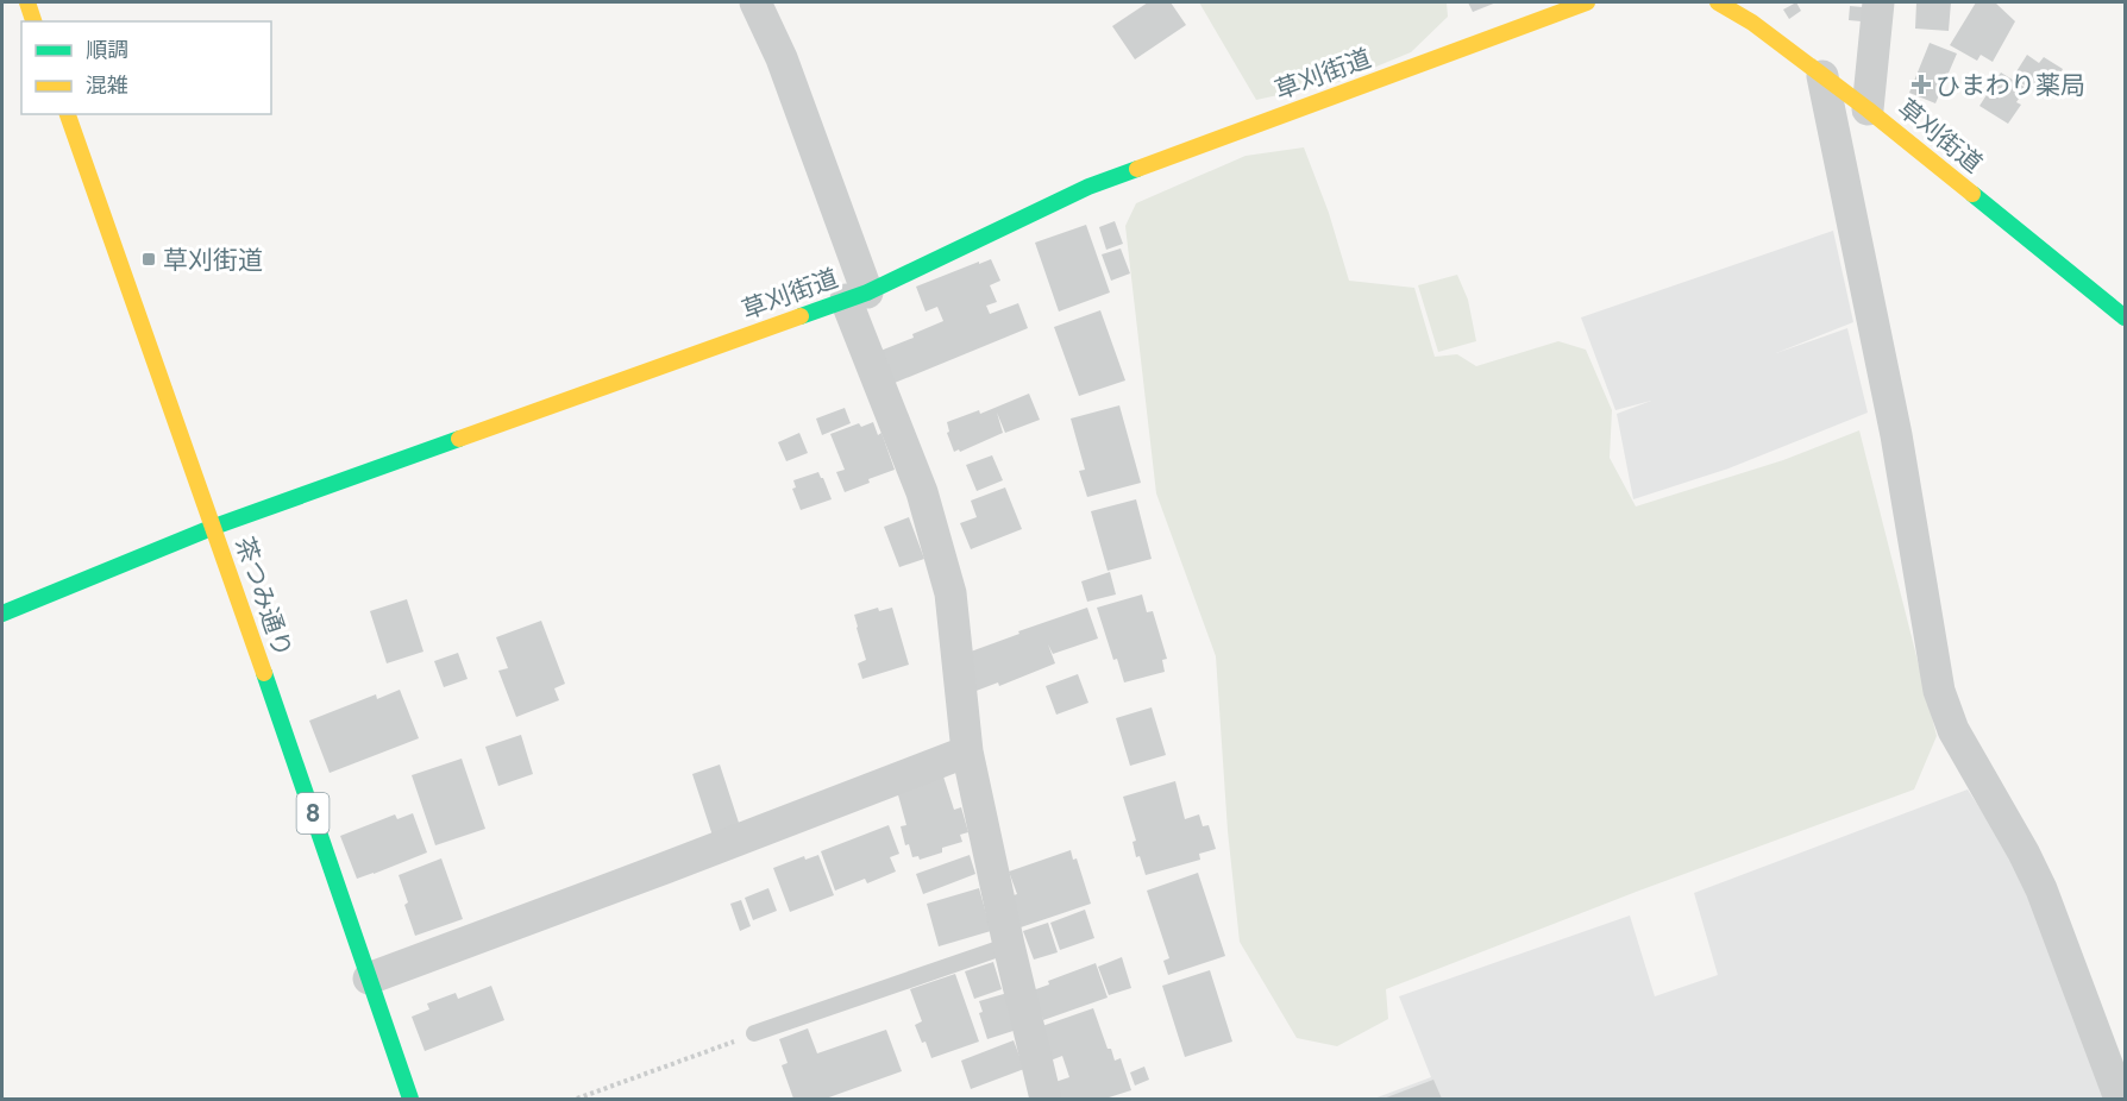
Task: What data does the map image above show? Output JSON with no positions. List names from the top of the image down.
{
  "streets": {
    "street": ["草刈街道", "茶つみ通り", "8"]
  },
  "crossings": [
    ["草刈街道", "茶つみ通り"]
  ],
  "places": {
    "health": ["ひまわり薬局"],
    "transit": ["草刈街道"]
  },
  "legend": ["順調", "混雑"]
}
